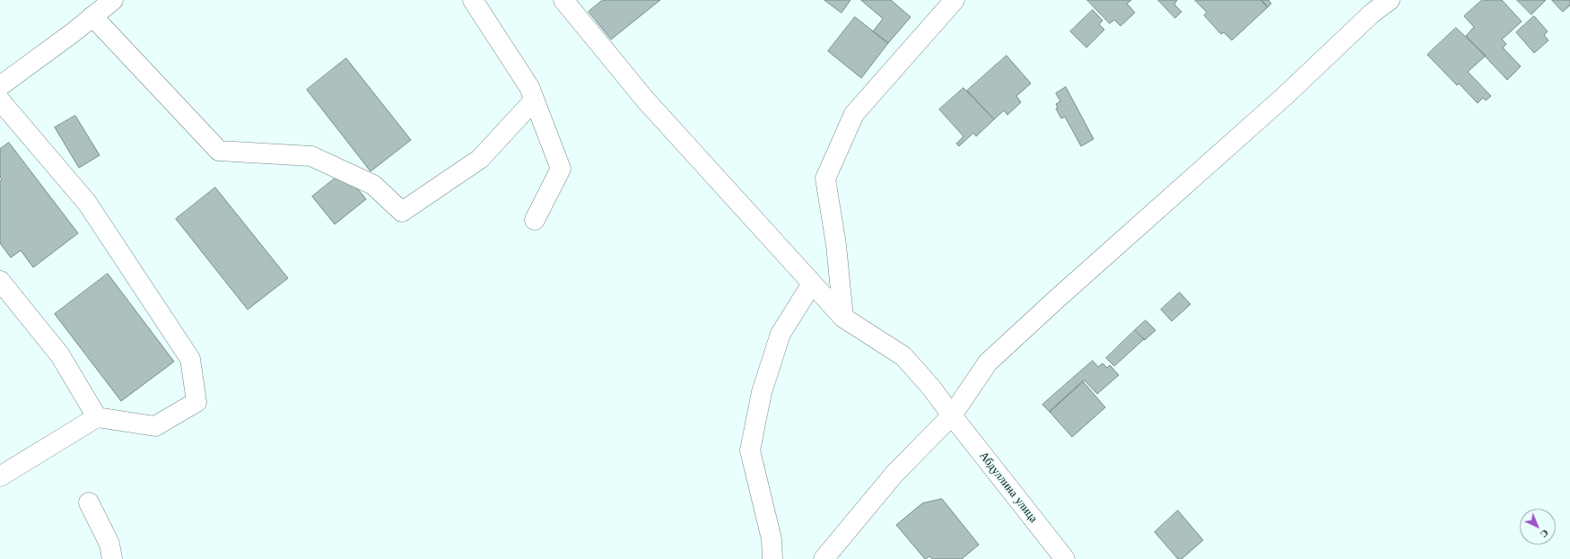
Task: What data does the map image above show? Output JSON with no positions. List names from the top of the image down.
{
  "streets": {
    "street": ["Абдуллина улица"]
  },
  "north": "bottom right"
}
